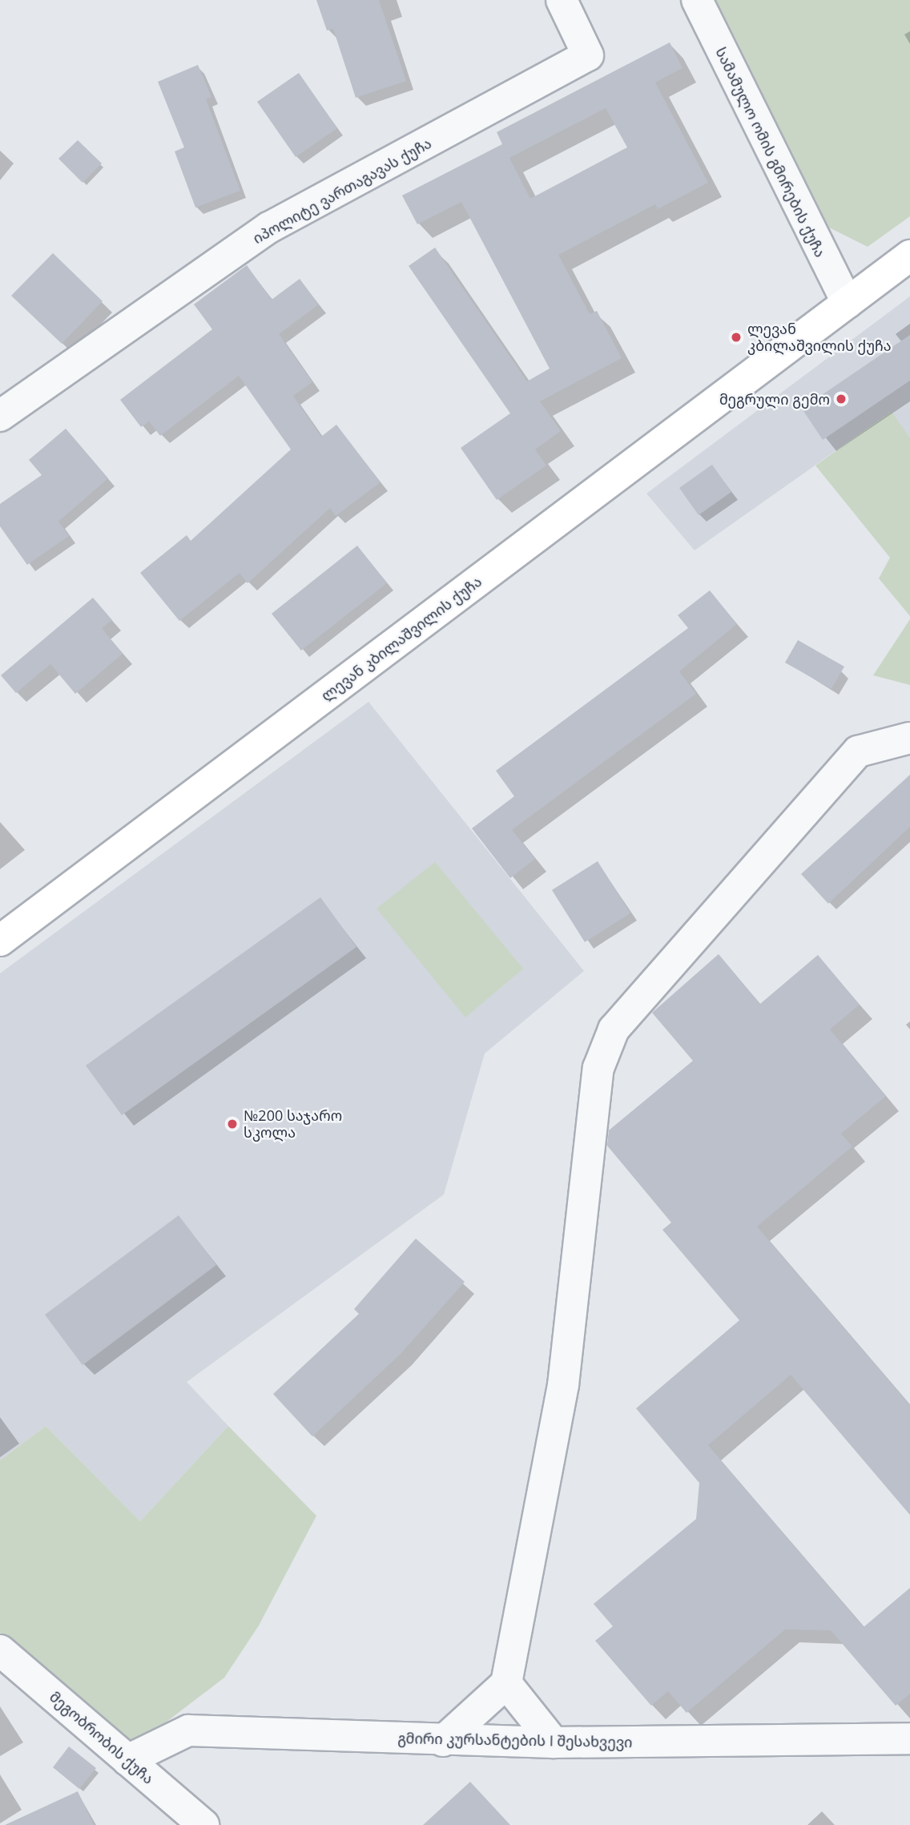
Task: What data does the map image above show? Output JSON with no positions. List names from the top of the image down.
{
  "streets": {
    "main road": ["ლევან კბილაშვილის ქუჩა"],
    "street": [
      "სამამულო ომის გმირების ქუჩა",
      "იპოლიტე ვართაგავას ქუჩა",
      "მეგობრობის ქუჩა",
      "გმირი კურსანტების I შესახვევი"
    ]
  },
  "crossings": [
    ["სამამულო ომის გმირების ქუჩა", "ლევან კბილაშვილის ქუჩა"],
    ["მეგობრობის ქუჩა", "გმირი კურსანტების I შესახვევი"]
  ],
  "places": ["ლევან კბილაშვილის ქუჩა", "მეგრული გემო", "№200 საჯარო სკოლა"]
}
